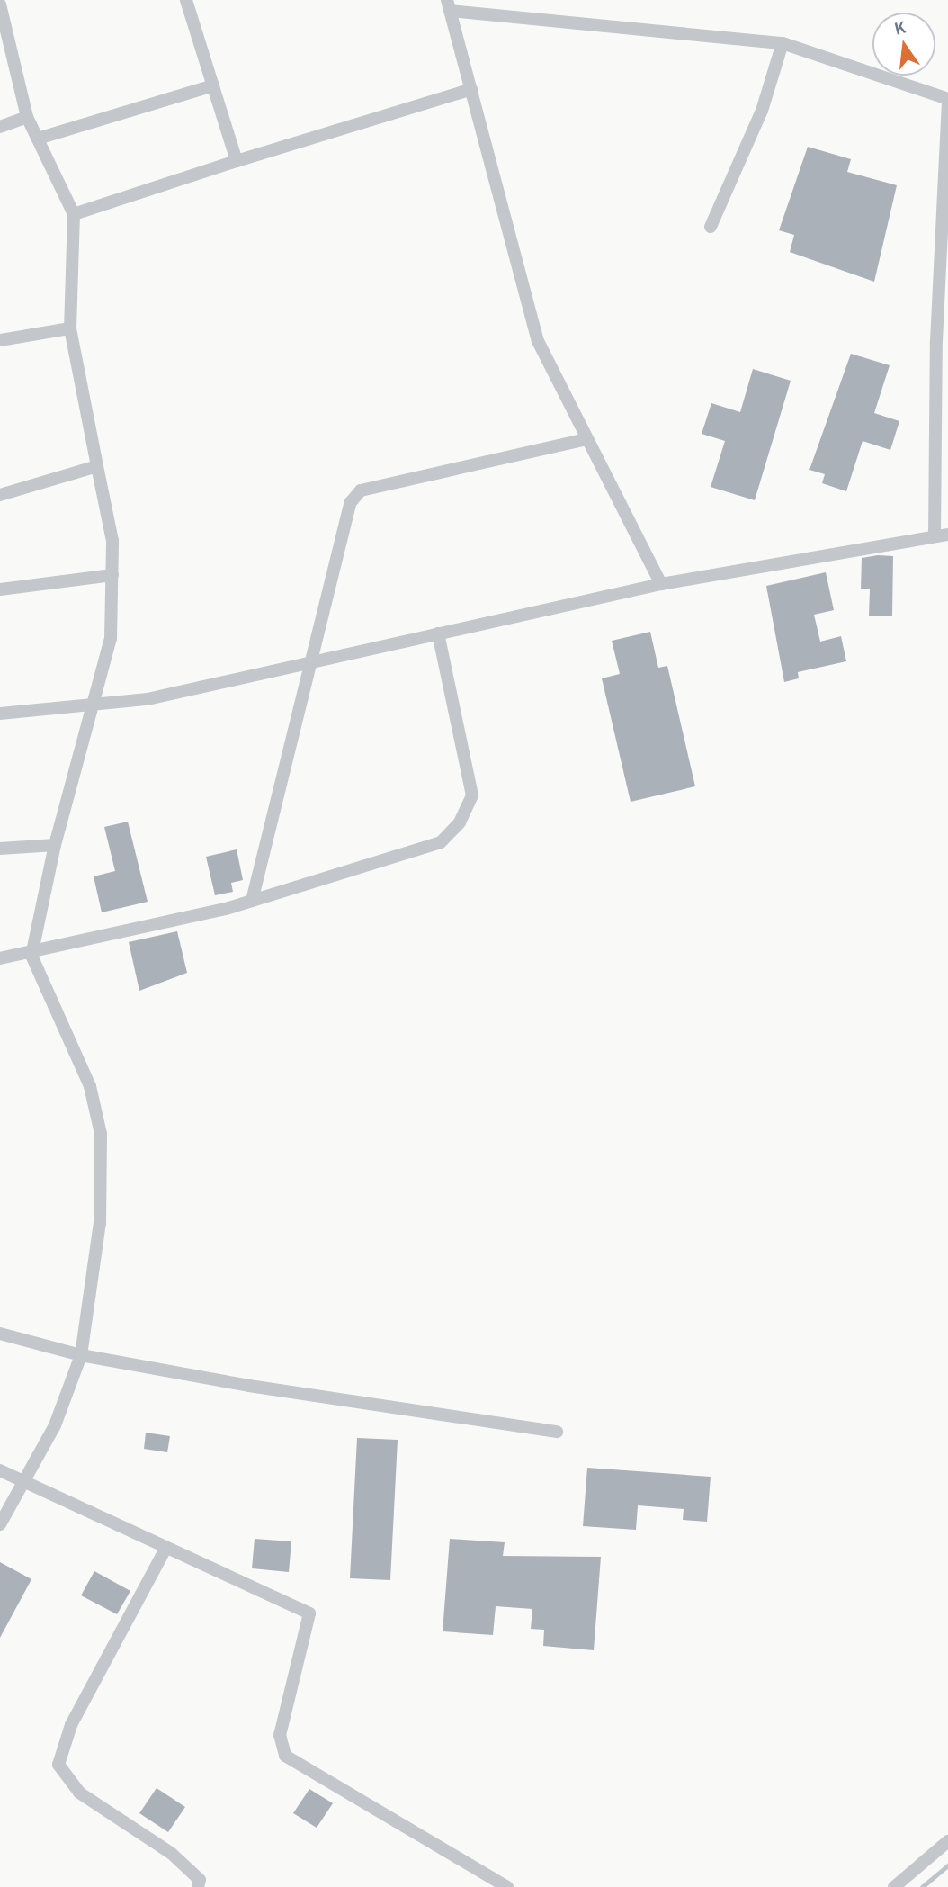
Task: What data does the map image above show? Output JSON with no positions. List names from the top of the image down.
{
  "north": "top"
}
